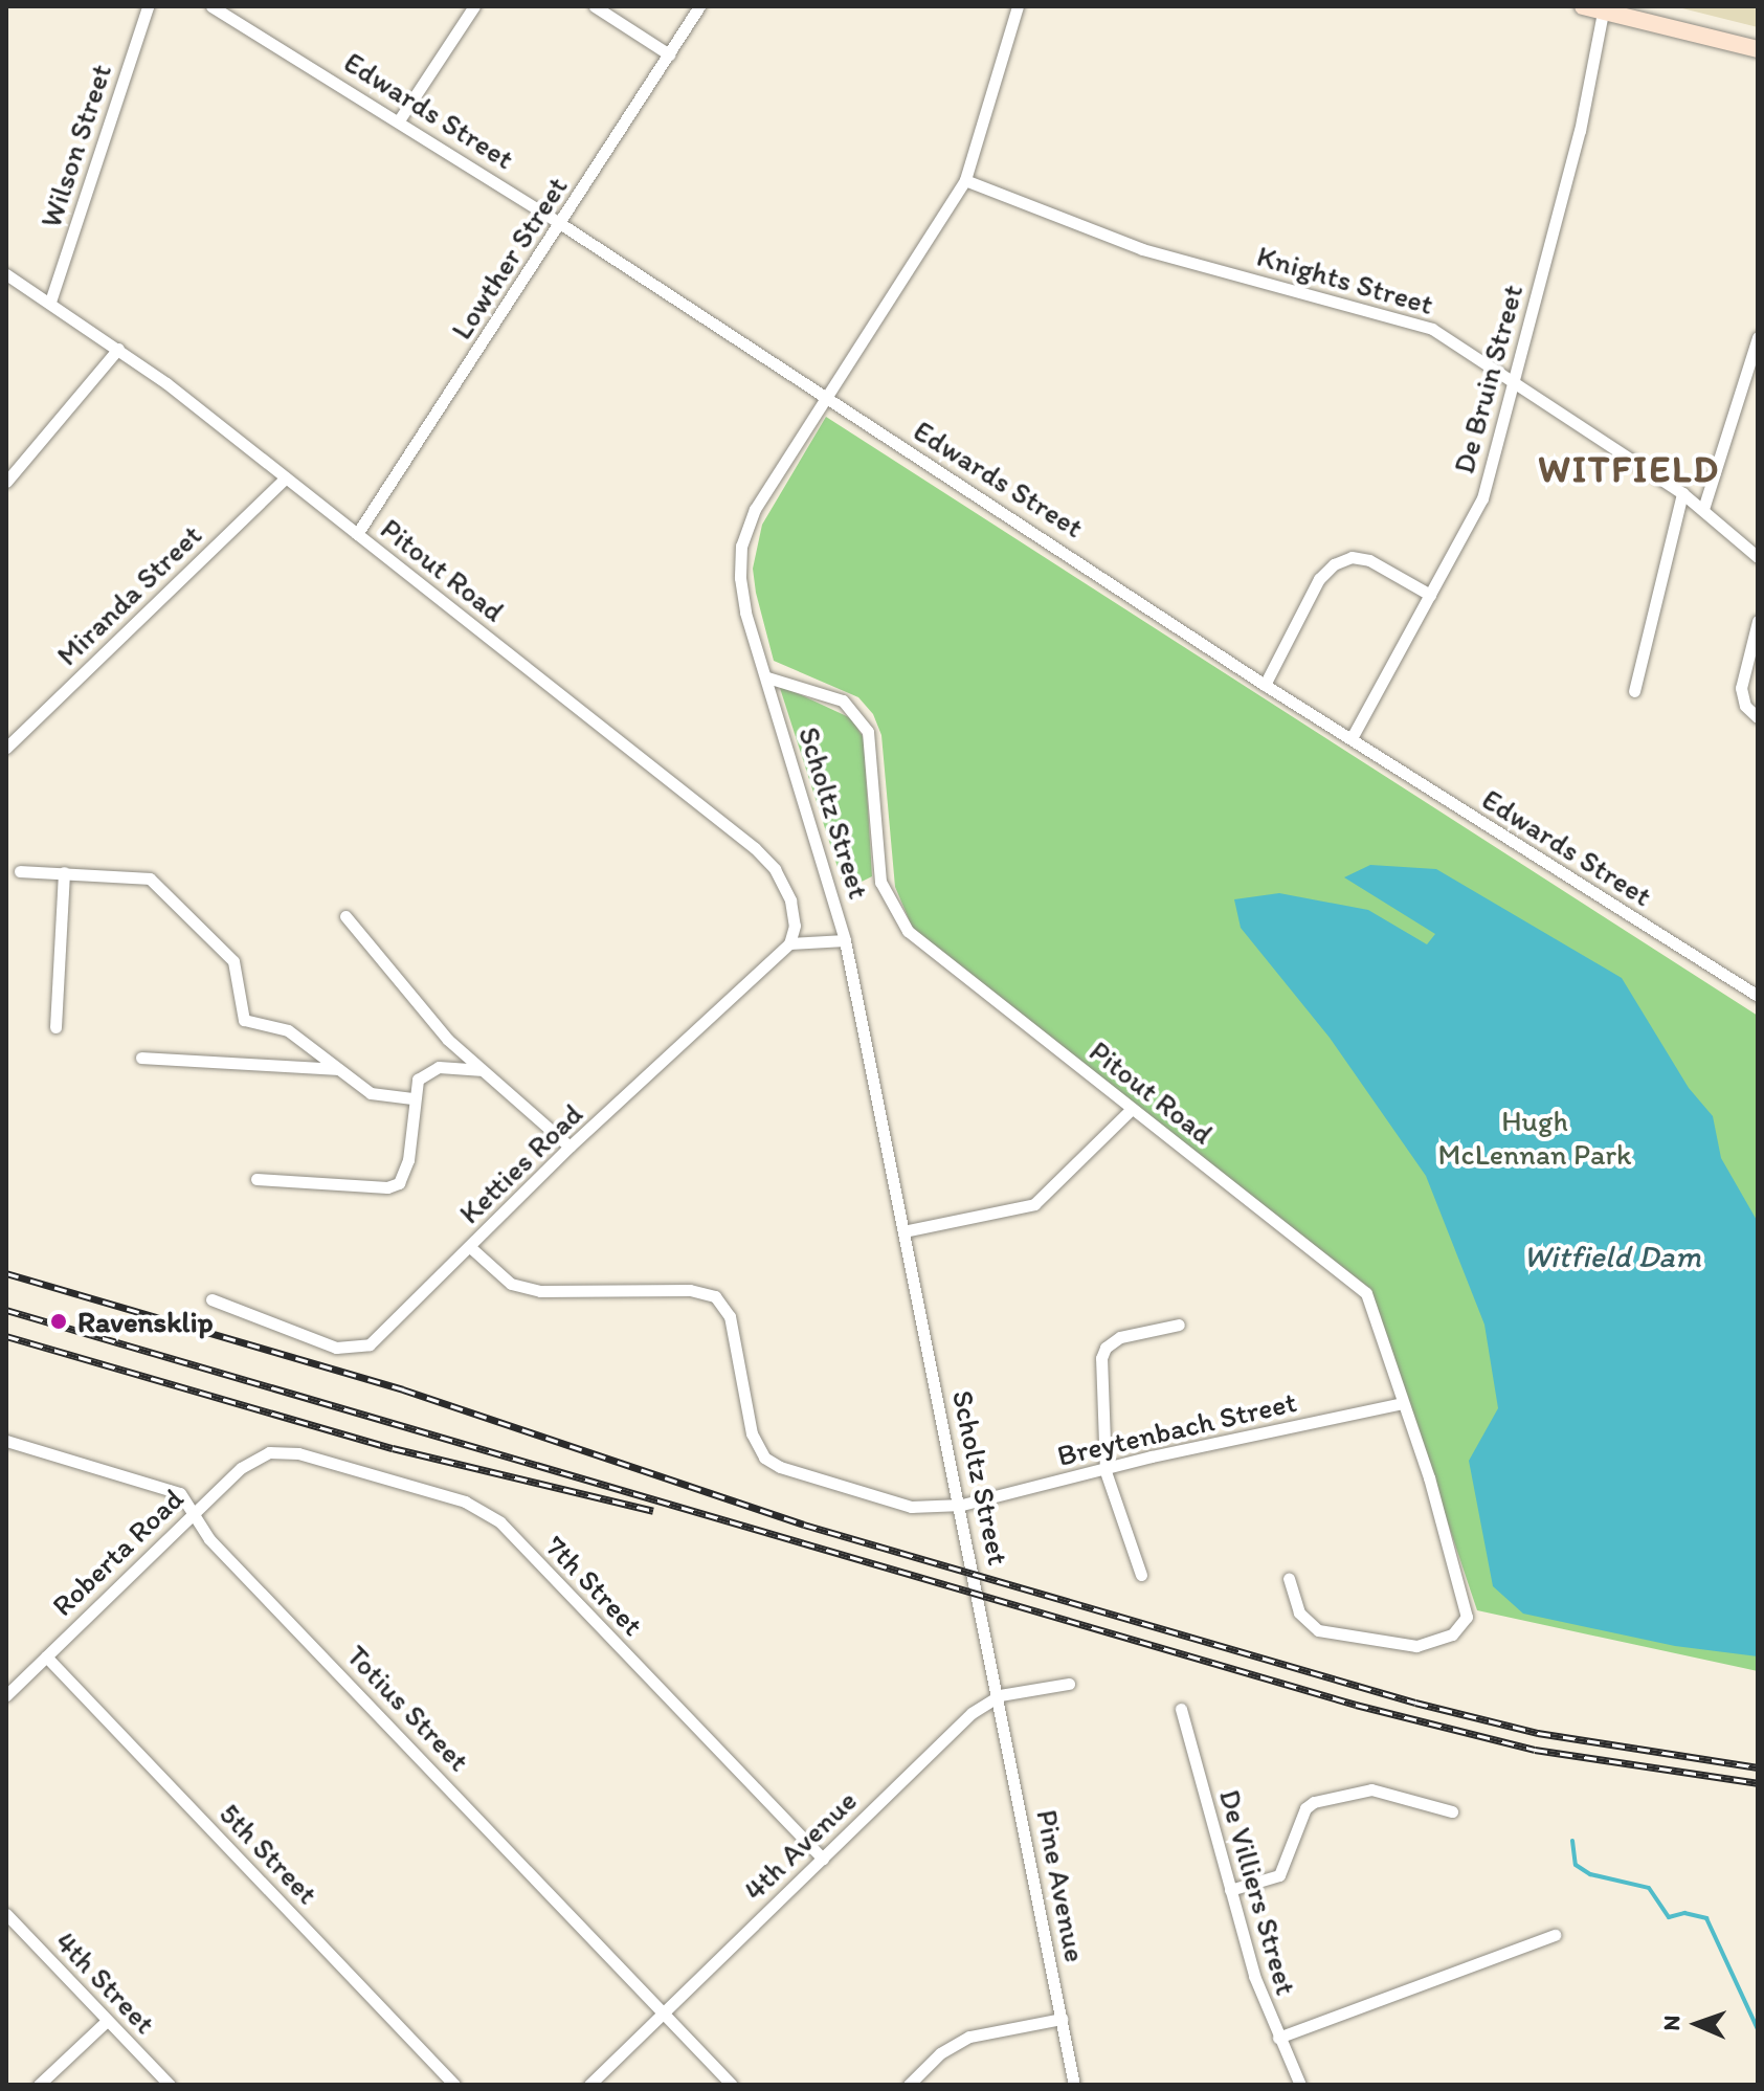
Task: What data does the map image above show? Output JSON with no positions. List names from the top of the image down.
{
  "streets": {
    "street": [
      "Edwards Street",
      "Wilson Street",
      "Lowther Street",
      "Knights Street",
      "De Bruin Street",
      "Pitout Road",
      "Miranda Street",
      "Scholtz Street",
      "Ketties Road",
      "Breytenbach Street",
      "Roberta Road",
      "7th Street",
      "Totius Street",
      "4th Avenue",
      "5th Street",
      "Pine Avenue",
      "De Villiers Street",
      "4th Street"
    ]
  },
  "crossings": [
    ["Edwards Street", "Lowther Street"],
    ["Edwards Street", "De Bruin Street"],
    ["Edwards Street", "Scholtz Street"],
    ["Wilson Street", "Pitout Road"],
    ["Lowther Street", "Pitout Road"],
    ["Knights Street", "De Bruin Street"],
    ["Knights Street", "Scholtz Street"],
    ["Pitout Road", "Miranda Street"],
    ["Pitout Road", "Scholtz Street"],
    ["Pitout Road", "Ketties Road"],
    ["Pitout Road", "Breytenbach Street"],
    ["Scholtz Street", "Breytenbach Street"],
    ["Scholtz Street", "4th Avenue"],
    ["Scholtz Street", "Pine Avenue"],
    ["Ketties Road", "Breytenbach Street"],
    ["Roberta Road", "7th Street"],
    ["Roberta Road", "Totius Street"],
    ["Roberta Road", "5th Street"],
    ["7th Street", "4th Avenue"],
    ["Totius Street", "4th Avenue"],
    ["4th Avenue", "Pine Avenue"]
  ],
  "districts": ["WITFIELD"],
  "water": ["Witfield Dam"],
  "parks": ["Hugh McLennan Park"],
  "places": ["Ravensklip"],
  "north": "left"
}
